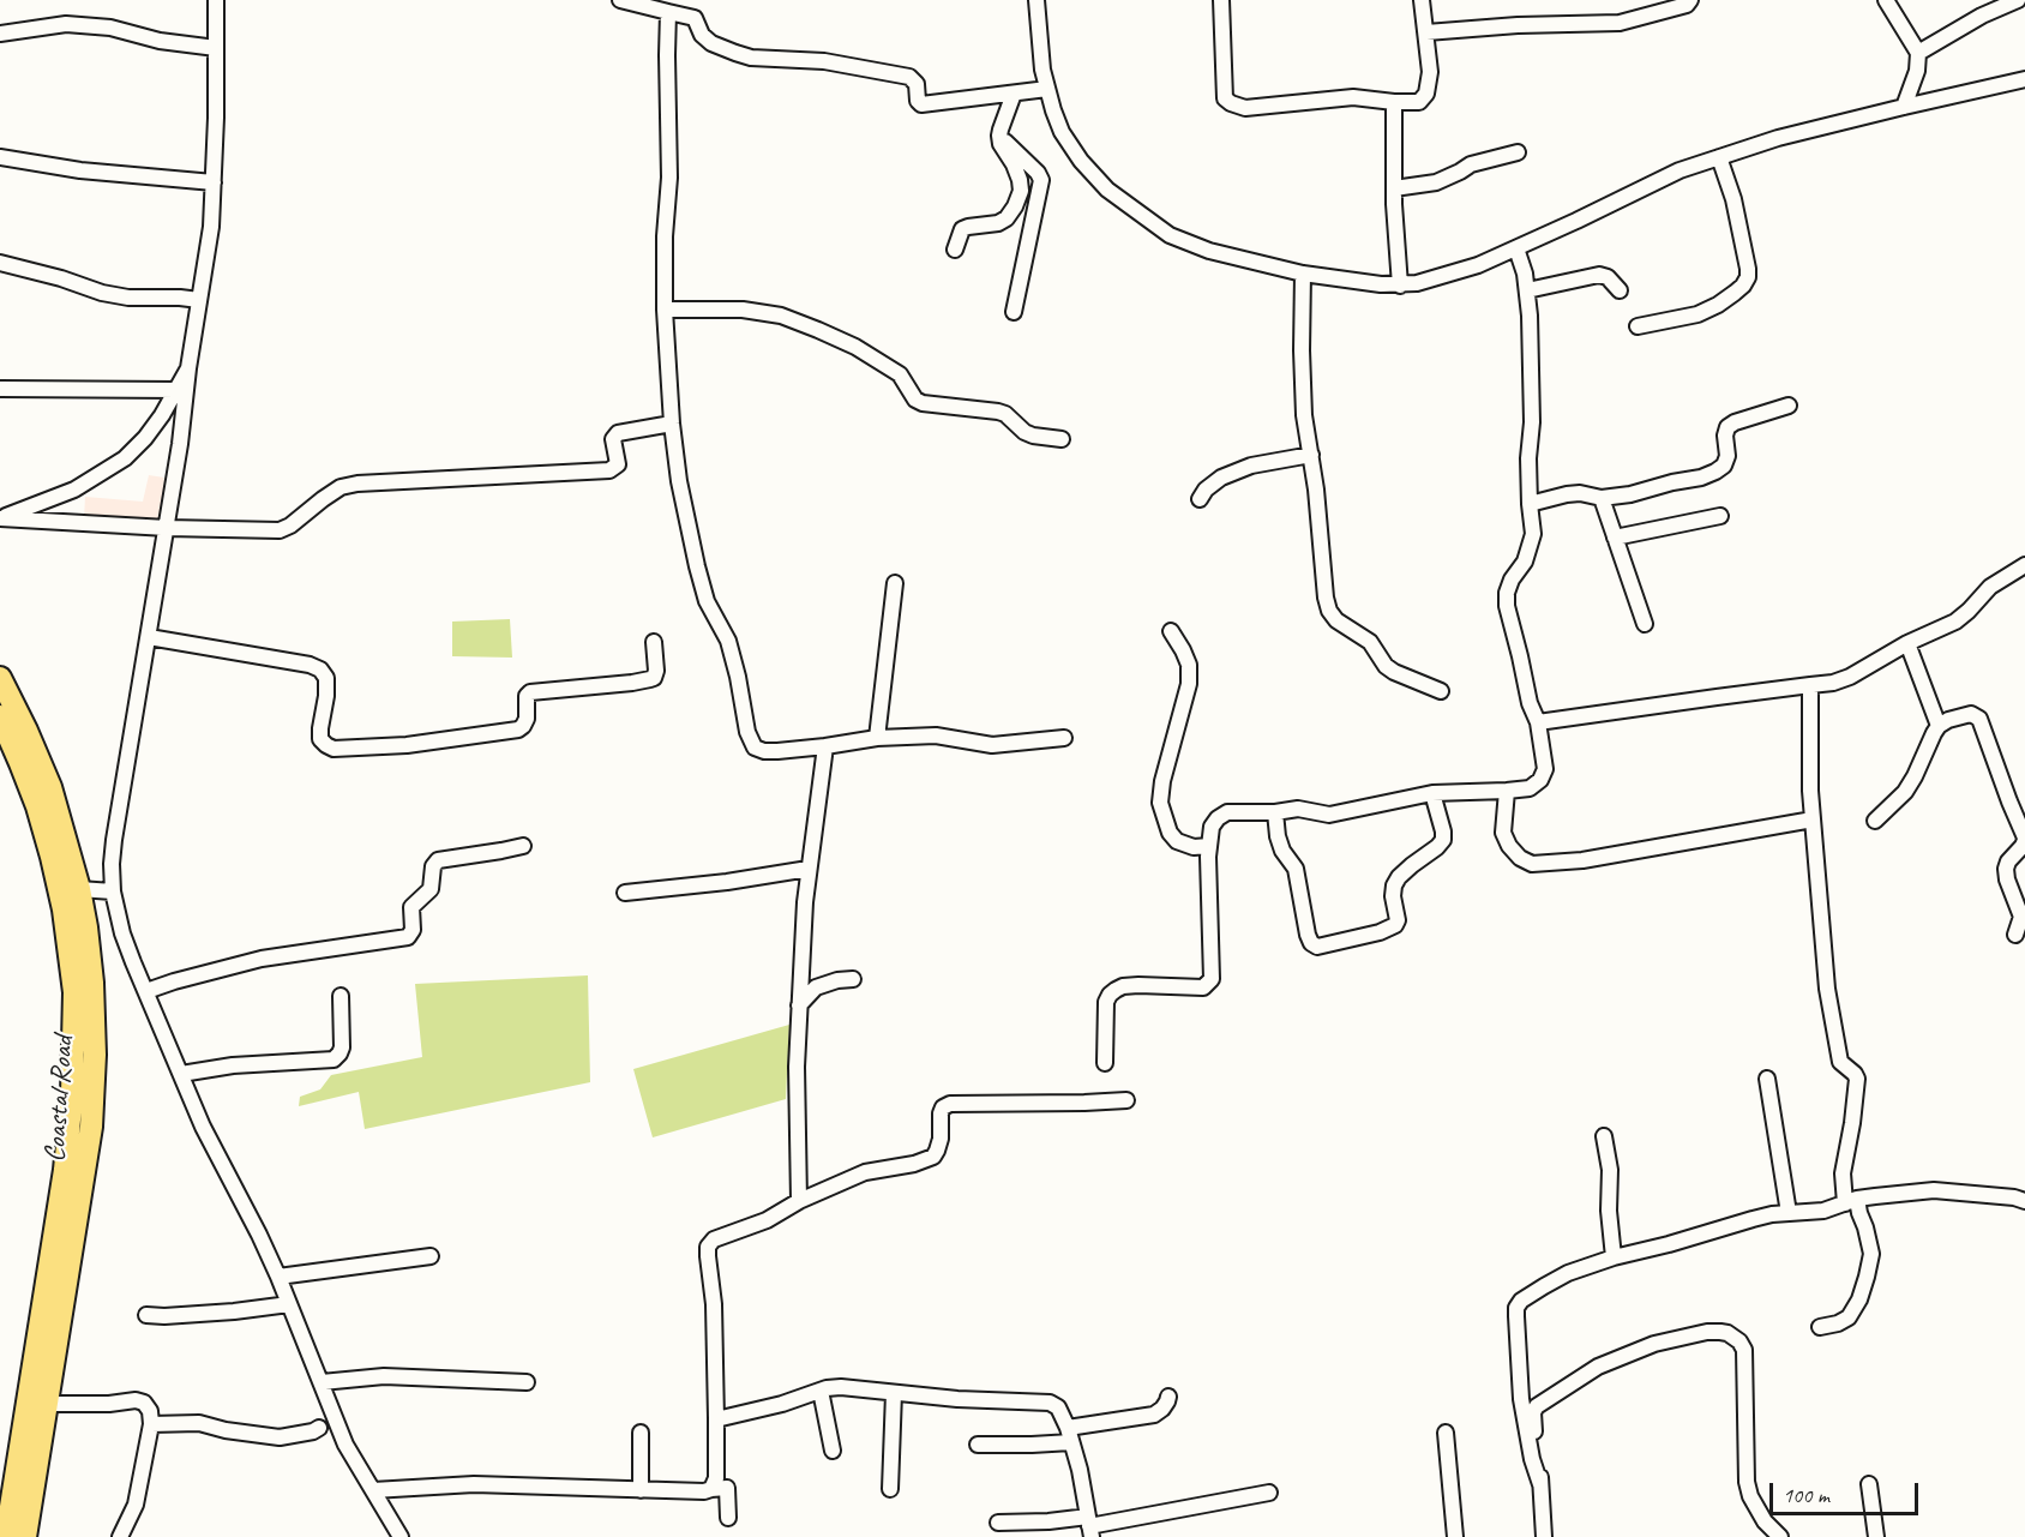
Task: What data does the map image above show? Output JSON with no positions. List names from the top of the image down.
{
  "streets": {
    "highway": ["Coastal Road"]
  },
  "scale_bar": "100 m"
}
